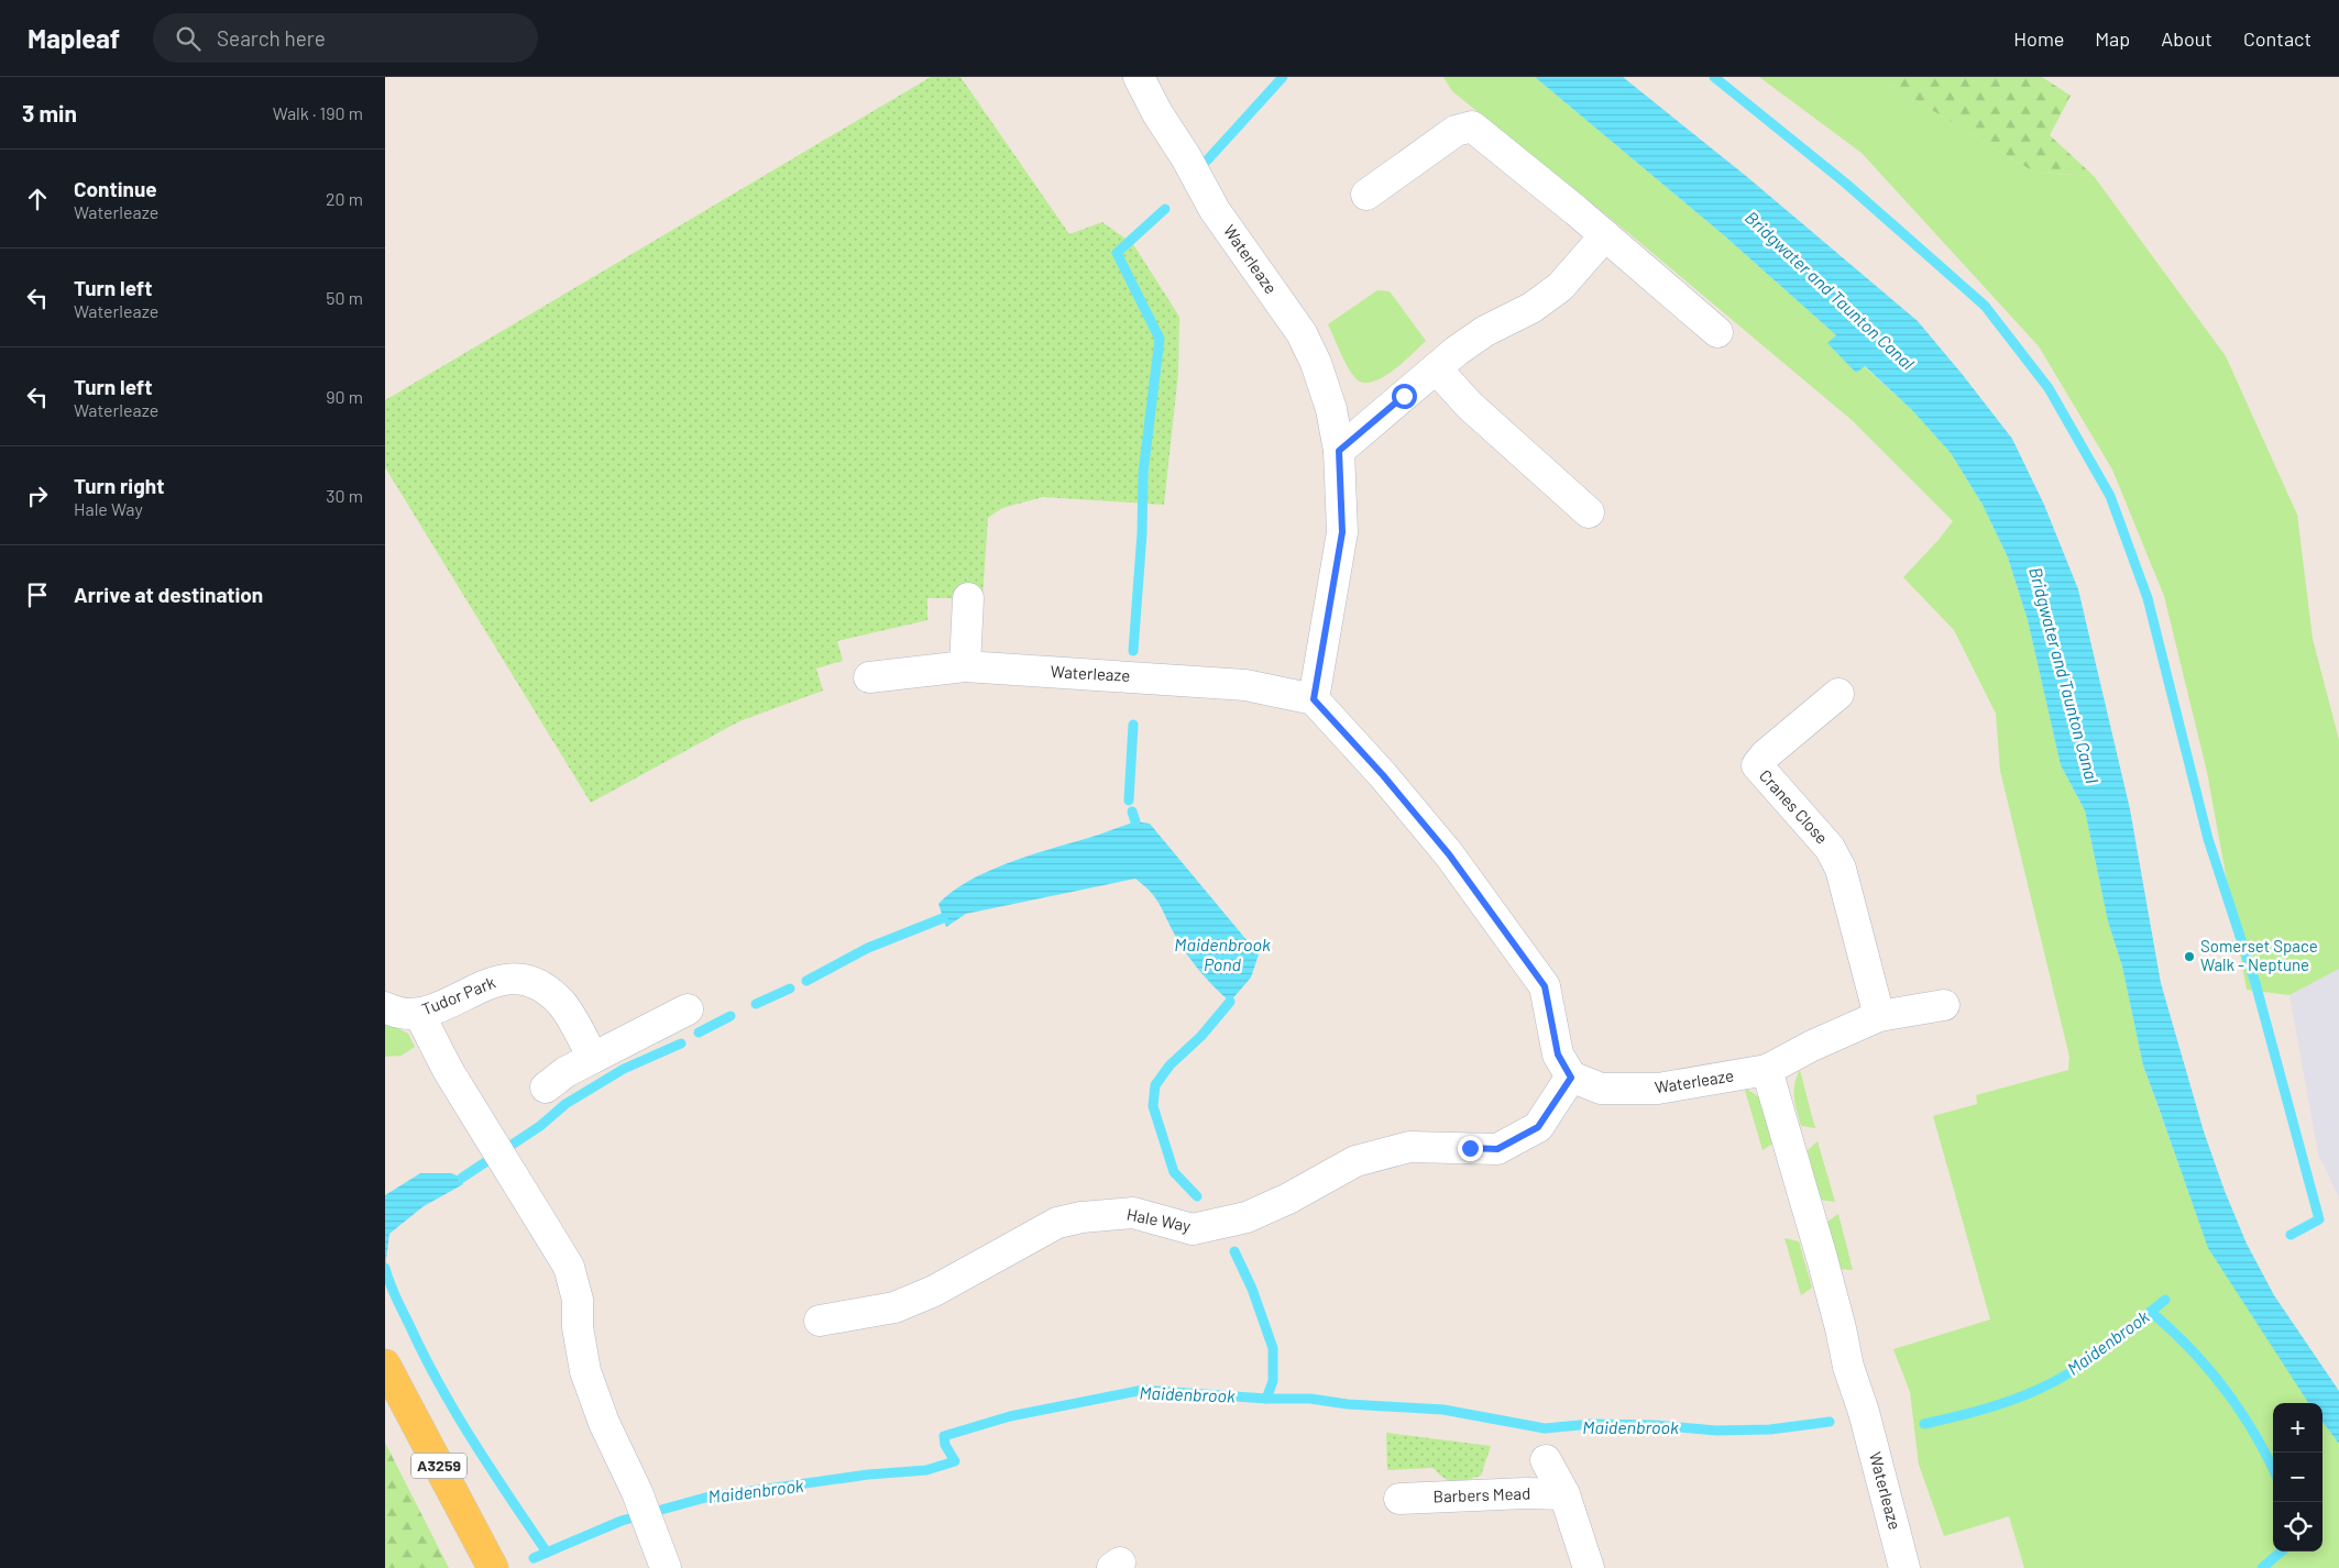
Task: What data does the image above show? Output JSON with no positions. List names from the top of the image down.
{
  "streets": {
    "main road": ["A3259"],
    "street": [
      "Waterleaze",
      "Cranes Close",
      "Tudor Park",
      "Hale Way",
      "Barbers Mead"
    ]
  },
  "crossings": [
    ["Waterleaze", "Hale Way"]
  ],
  "water": ["Bridgwater and Taunton Canal", "Maidenbrook Pond", "Maidenbrook"],
  "places": ["Somerset Space Walk - Neptune"],
  "page": {
    "header": "Mapleaf",
    "search": "Search here",
    "nav": [
      "Home",
      "Map",
      "About",
      "Contact"
    ],
    "heading": ["3 min", "Walk · 190 m"],
    "list": [
      ["Continue", "Waterleaze", "20 m"],
      ["Turn left", "Waterleaze", "50 m"],
      ["Turn left", "Waterleaze", "90 m"],
      ["Turn right", "Hale Way", "30 m"],
      "Arrive at destination"
    ],
    "map_buttons": ["+", "−"]
  }
}
